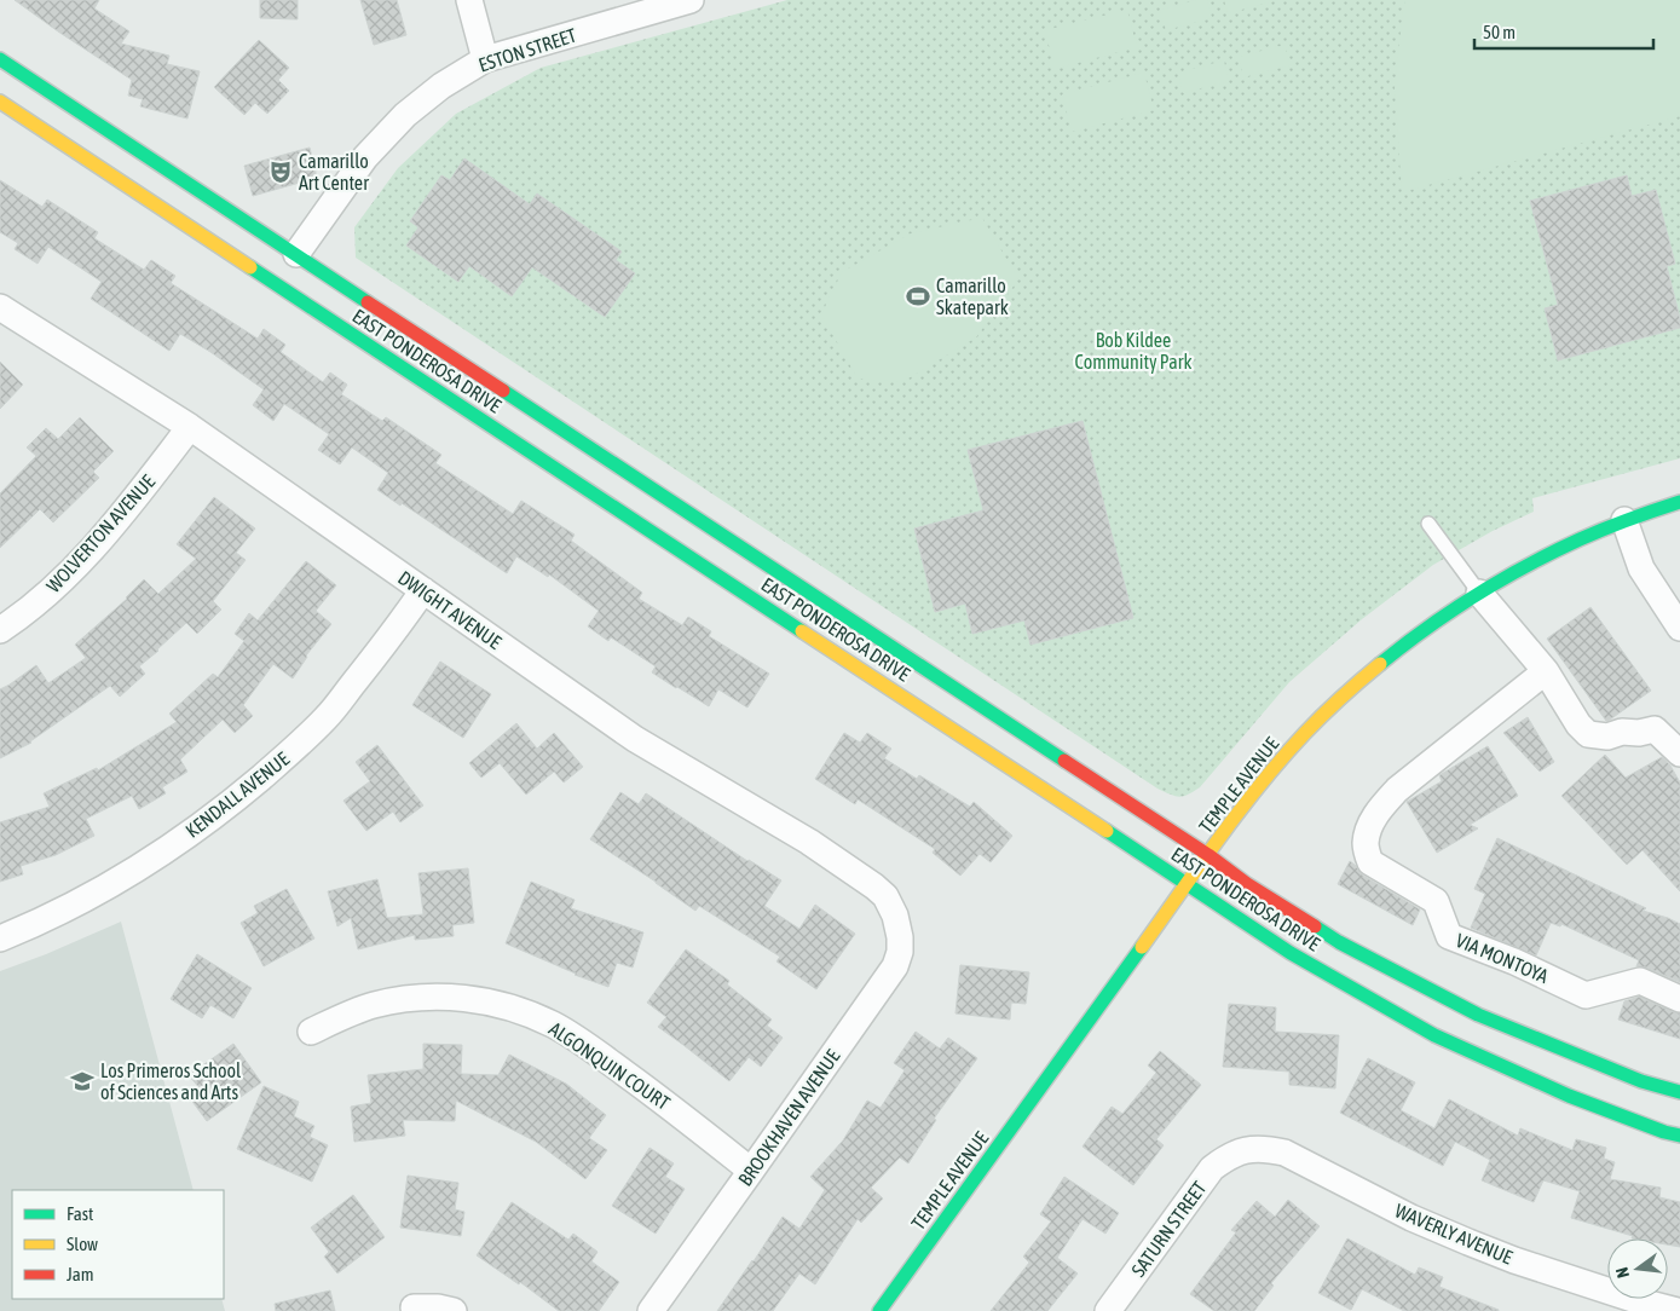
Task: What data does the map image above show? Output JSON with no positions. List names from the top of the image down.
{
  "streets": {
    "main road": ["EAST PONDEROSA DRIVE", "TEMPLE AVENUE"],
    "street": [
      "ESTON STREET",
      "WOLVERTON AVENUE",
      "DWIGHT AVENUE",
      "KENDALL AVENUE",
      "VIA MONTOYA",
      "ALGONQUIN COURT",
      "BROOKHAVEN AVENUE",
      "SATURN STREET",
      "WAVERLY AVENUE"
    ]
  },
  "crossings": [
    ["ESTON STREET", "EAST PONDEROSA DRIVE"],
    ["EAST PONDEROSA DRIVE", "TEMPLE AVENUE"],
    ["WOLVERTON AVENUE", "DWIGHT AVENUE"],
    ["DWIGHT AVENUE", "KENDALL AVENUE"],
    ["DWIGHT AVENUE", "BROOKHAVEN AVENUE"],
    ["ALGONQUIN COURT", "BROOKHAVEN AVENUE"],
    ["SATURN STREET", "WAVERLY AVENUE"]
  ],
  "parks": ["Bob Kildee Community Park"],
  "places": {
    "theatre": ["Camarillo Art Center"],
    "sports": ["Camarillo Skatepark"],
    "school or university": ["Los Primeros School of Sciences and Arts"]
  },
  "legend": ["Fast", "Slow", "Jam"],
  "scale_bar": "50 m",
  "north": "left"
}
